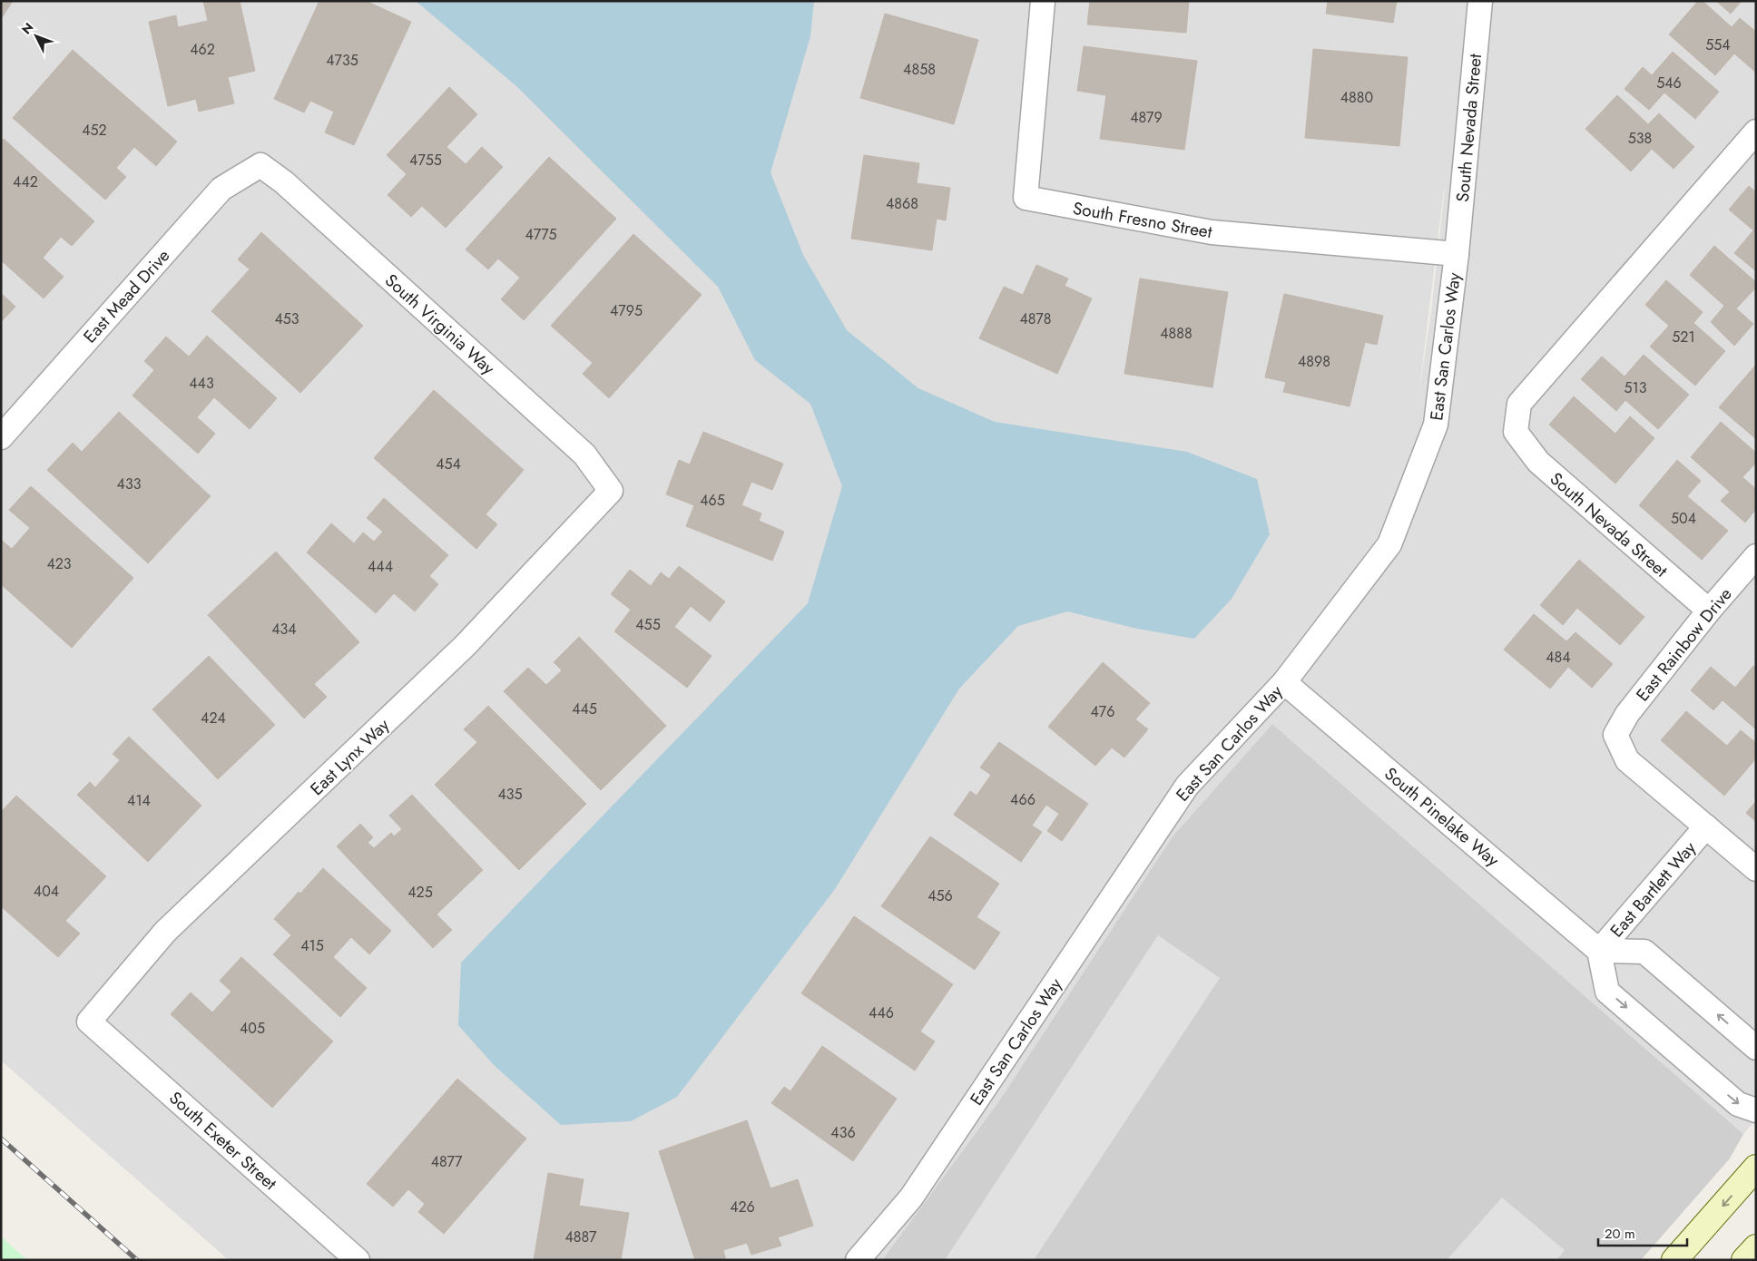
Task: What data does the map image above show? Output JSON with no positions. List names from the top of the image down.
{
  "streets": {
    "street": [
      "South Nevada Street",
      "South Fresno Street",
      "East Mead Drive",
      "South Virginia Way",
      "East San Carlos Way",
      "East Rainbow Drive",
      "East Lynx Way",
      "South Pinelake Way",
      "East Bartlett Way",
      "South Exeter Street"
    ]
  },
  "crossings": [
    ["South Nevada Street", "South Fresno Street"],
    ["South Nevada Street", "East San Carlos Way"],
    ["South Nevada Street", "East Rainbow Drive"],
    ["South Fresno Street", "East San Carlos Way"],
    ["East Mead Drive", "South Virginia Way"],
    ["South Virginia Way", "East Lynx Way"],
    ["East San Carlos Way", "South Pinelake Way"],
    ["East Rainbow Drive", "East Bartlett Way"],
    ["East Lynx Way", "South Exeter Street"],
    ["South Pinelake Way", "East Bartlett Way"]
  ],
  "house_numbers": [
    "554",
    "462",
    "4735",
    "4858",
    "546",
    "4880",
    "4879",
    "452",
    "538",
    "4755",
    "442",
    "4868",
    "4775",
    "4795",
    "453",
    "4878",
    "4888",
    "521",
    "4898",
    "443",
    "513",
    "454",
    "433",
    "465",
    "504",
    "423",
    "444",
    "455",
    "434",
    "484",
    "445",
    "476",
    "424",
    "435",
    "466",
    "414",
    "404",
    "425",
    "456",
    "415",
    "446",
    "405",
    "436",
    "4877",
    "426",
    "4887"
  ],
  "scale_bar": "20 m",
  "north": "top left"
}
